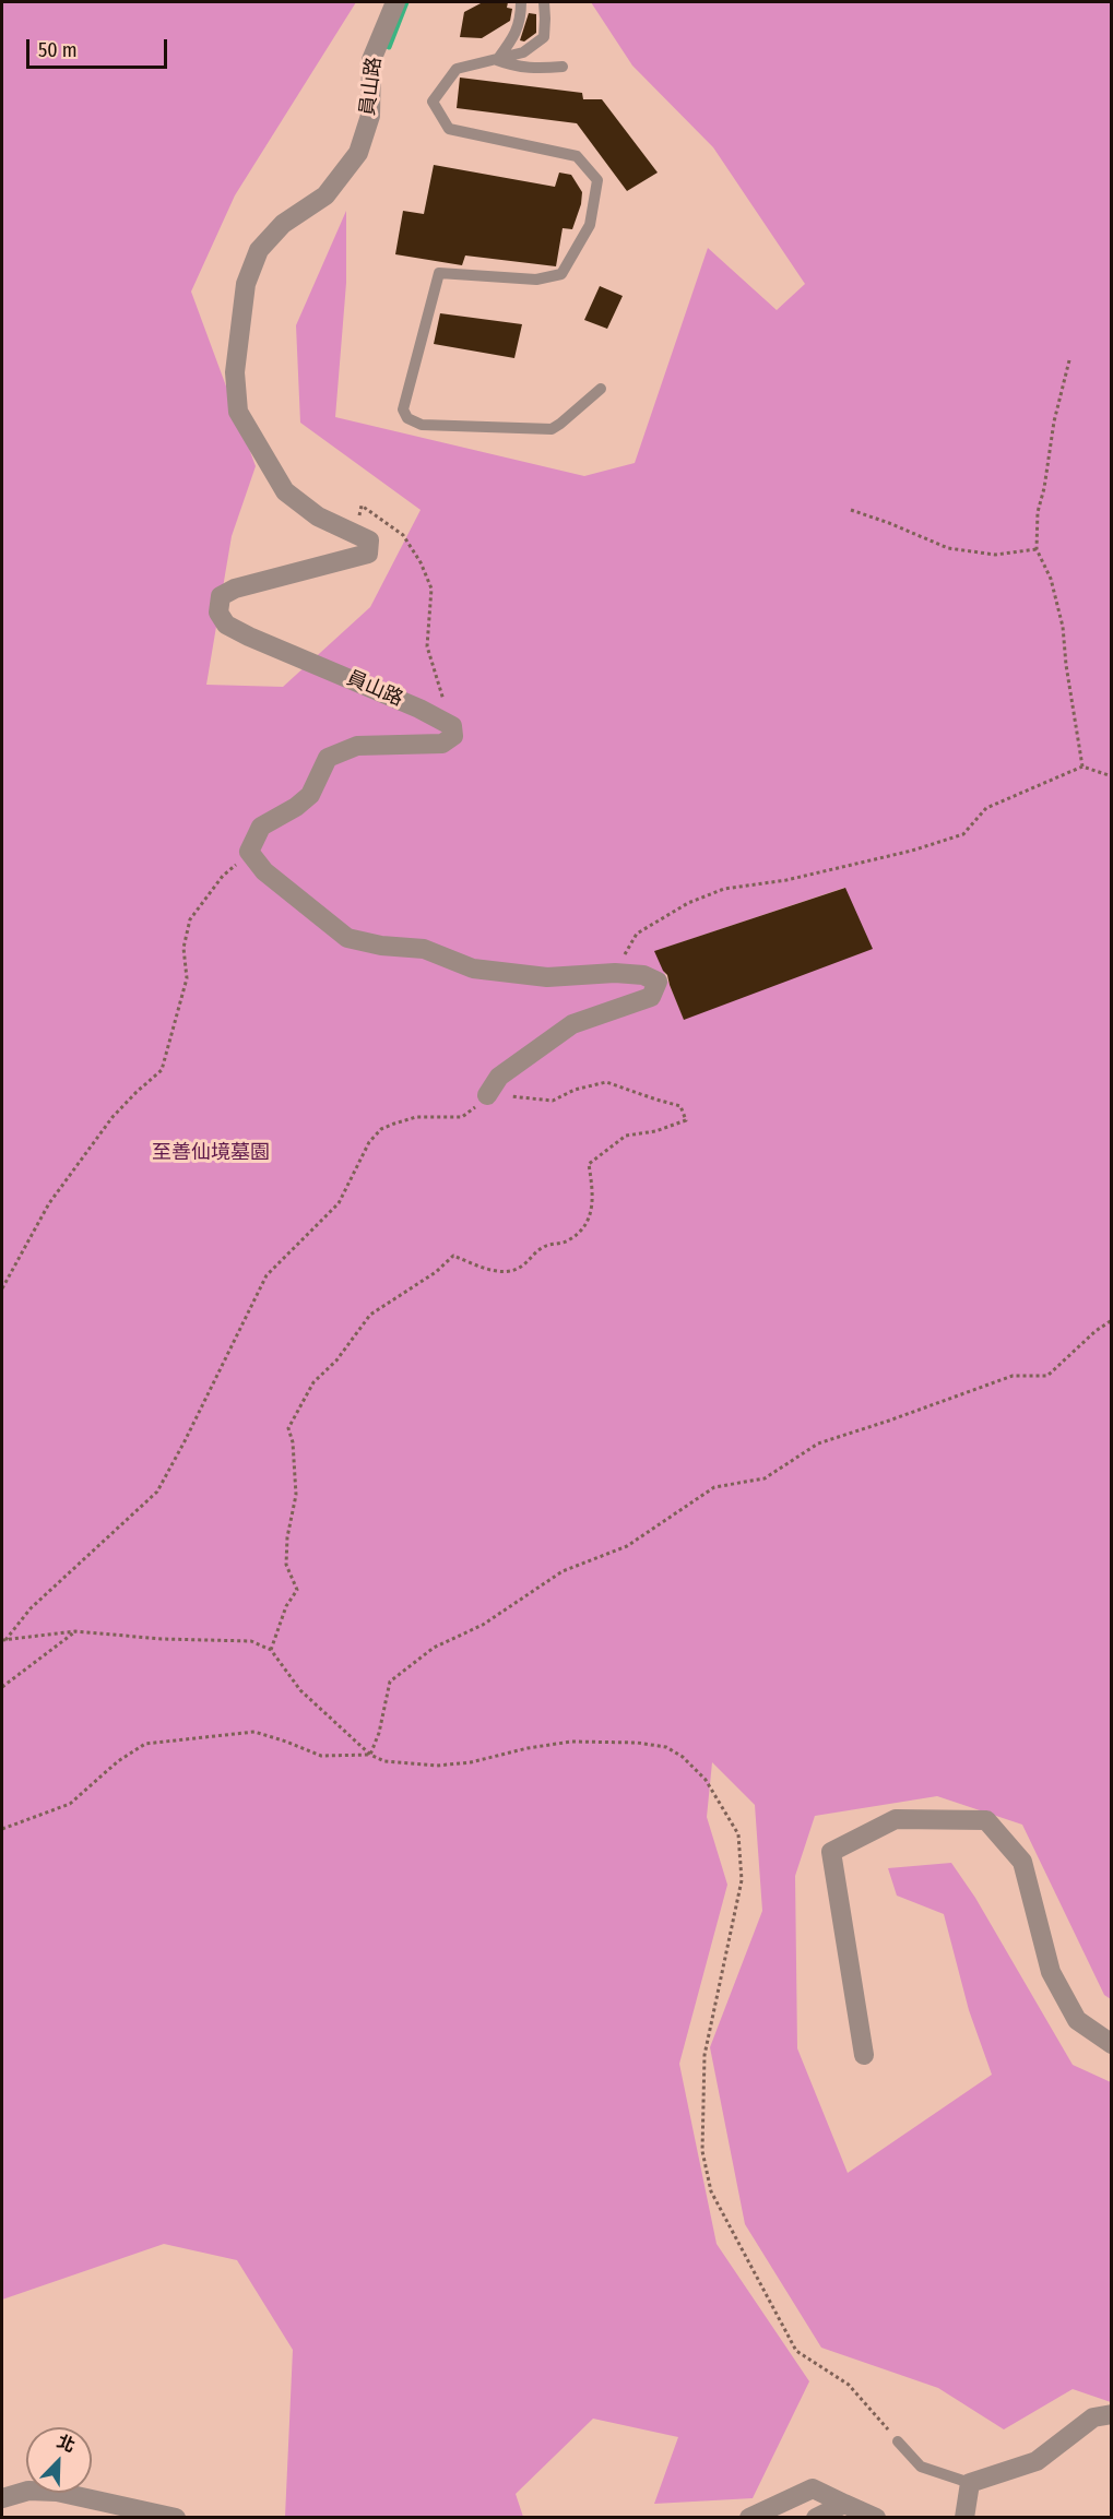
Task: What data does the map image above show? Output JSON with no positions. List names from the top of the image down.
{
  "streets": {
    "street": ["員山路"]
  },
  "parks": ["至善仙境墓園"],
  "scale_bar": "50 m",
  "north": "top right"
}
